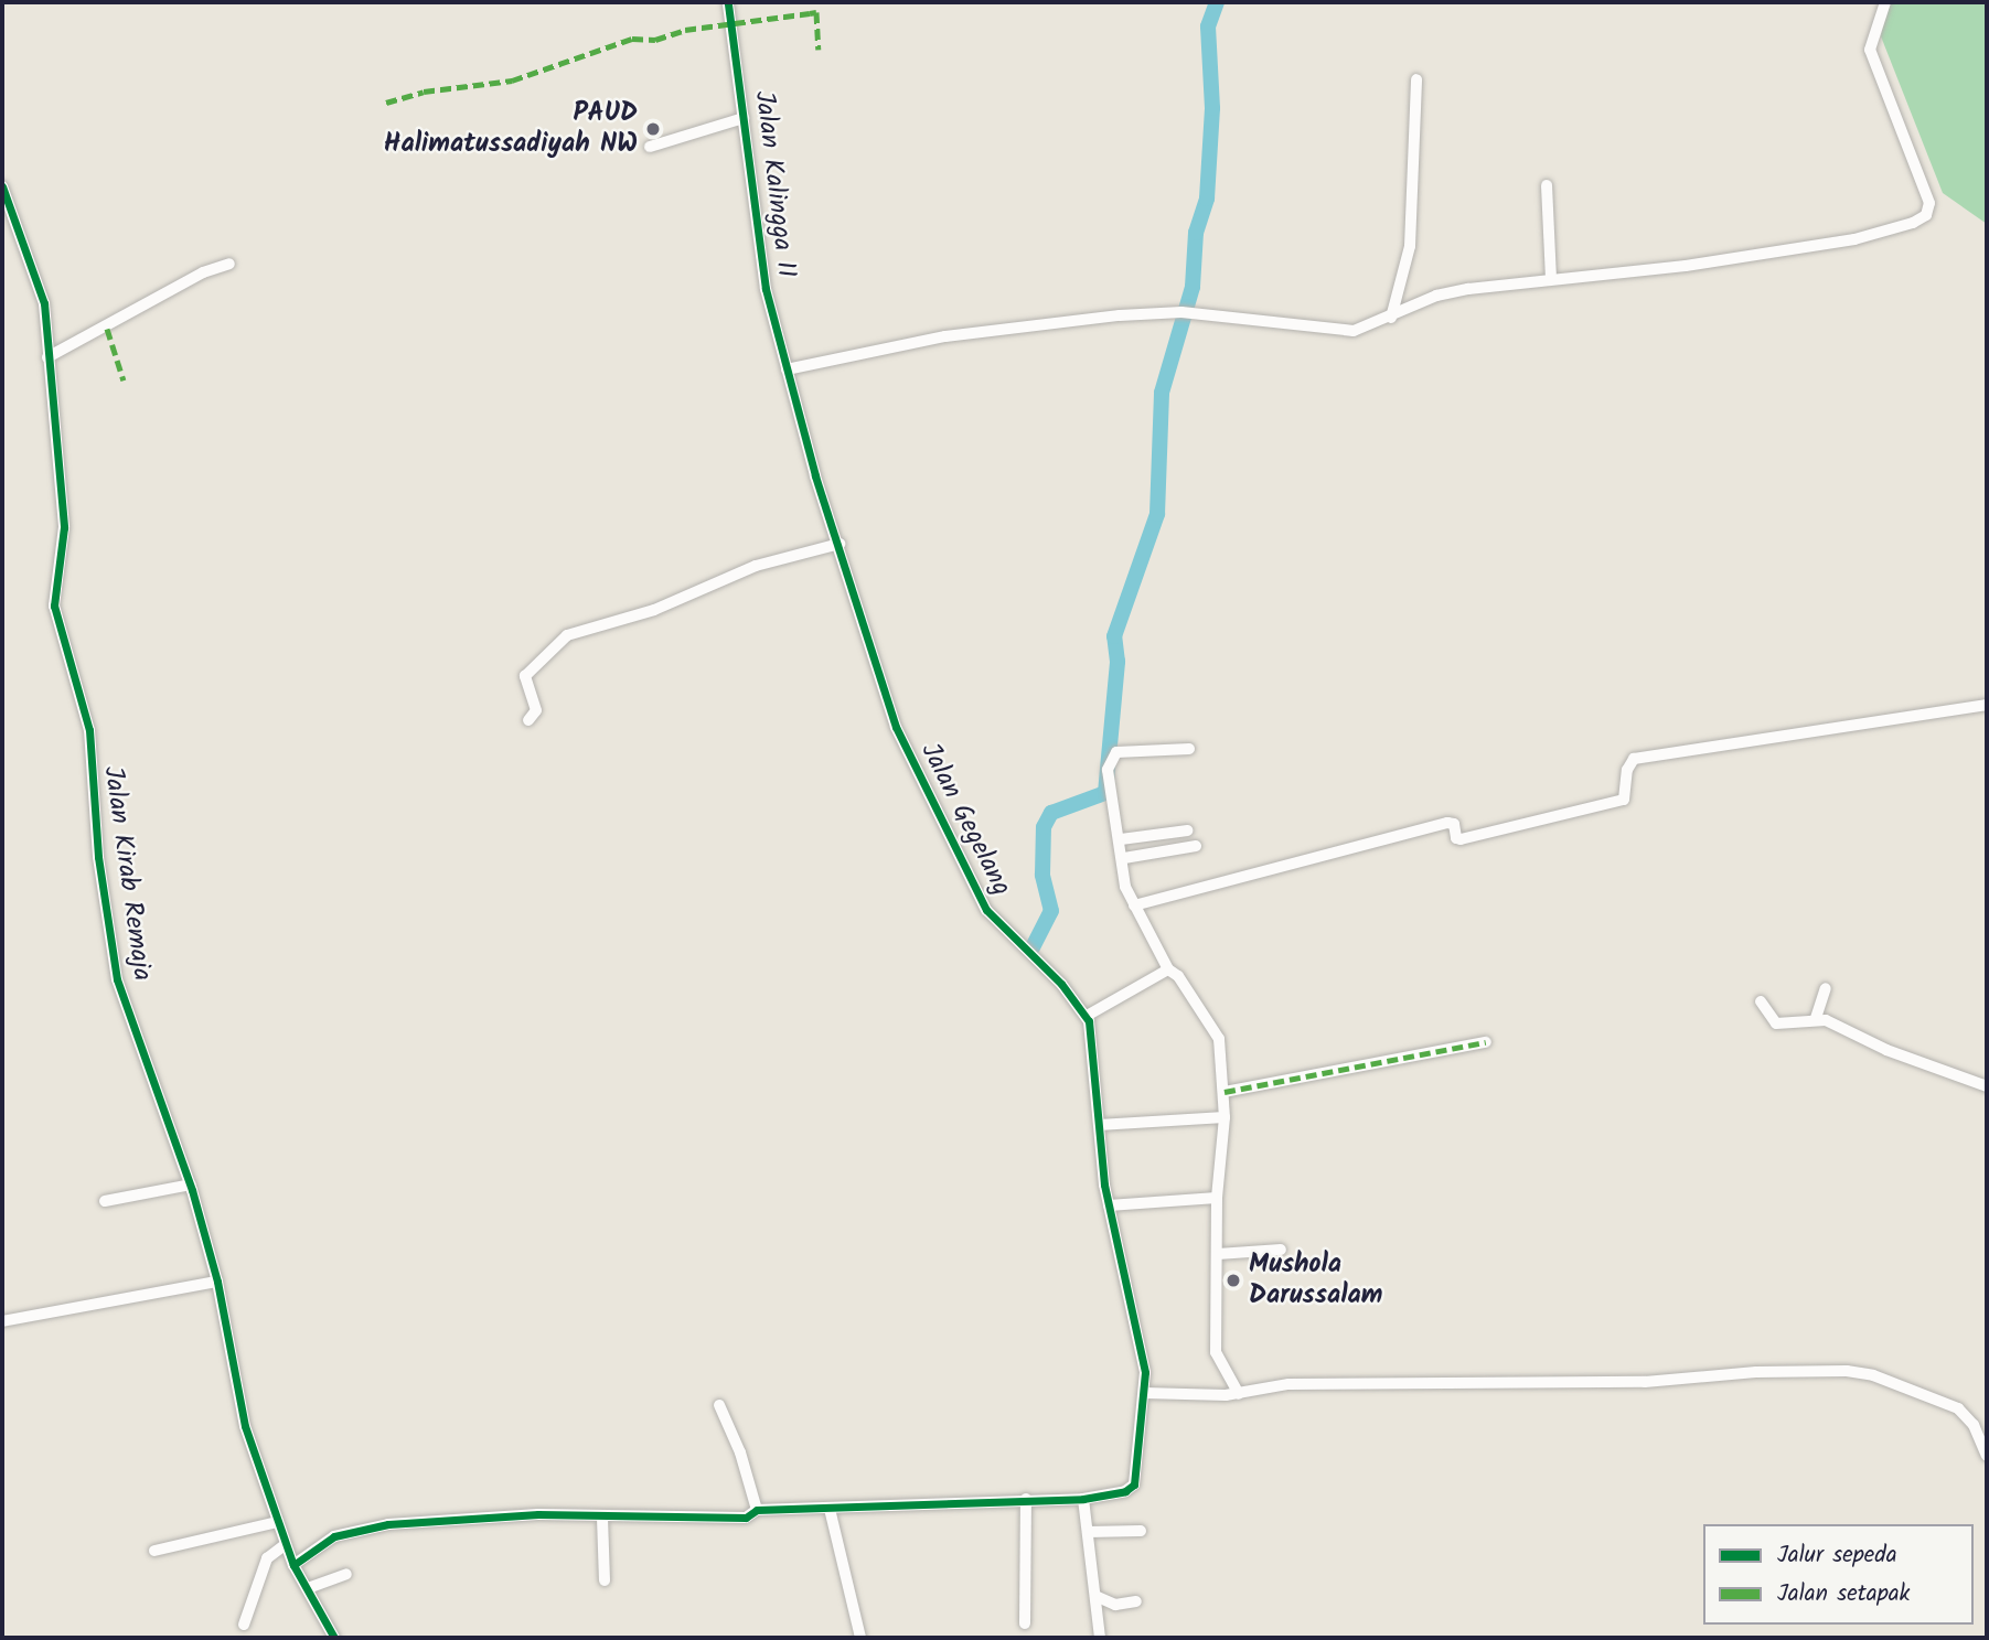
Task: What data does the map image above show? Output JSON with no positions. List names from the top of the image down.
{
  "streets": {
    "street": ["Jalan Kalingga II", "Jalan Gegelang", "Jalan Kirab Remaja"]
  },
  "crossings": [
    ["Jalan Kalingga II", "Jalan Gegelang"]
  ],
  "places": ["PAUD Halimatussadiyah NW", "Mushola Darussalam"],
  "legend": ["Jalur sepeda", "Jalan setapak"]
}
